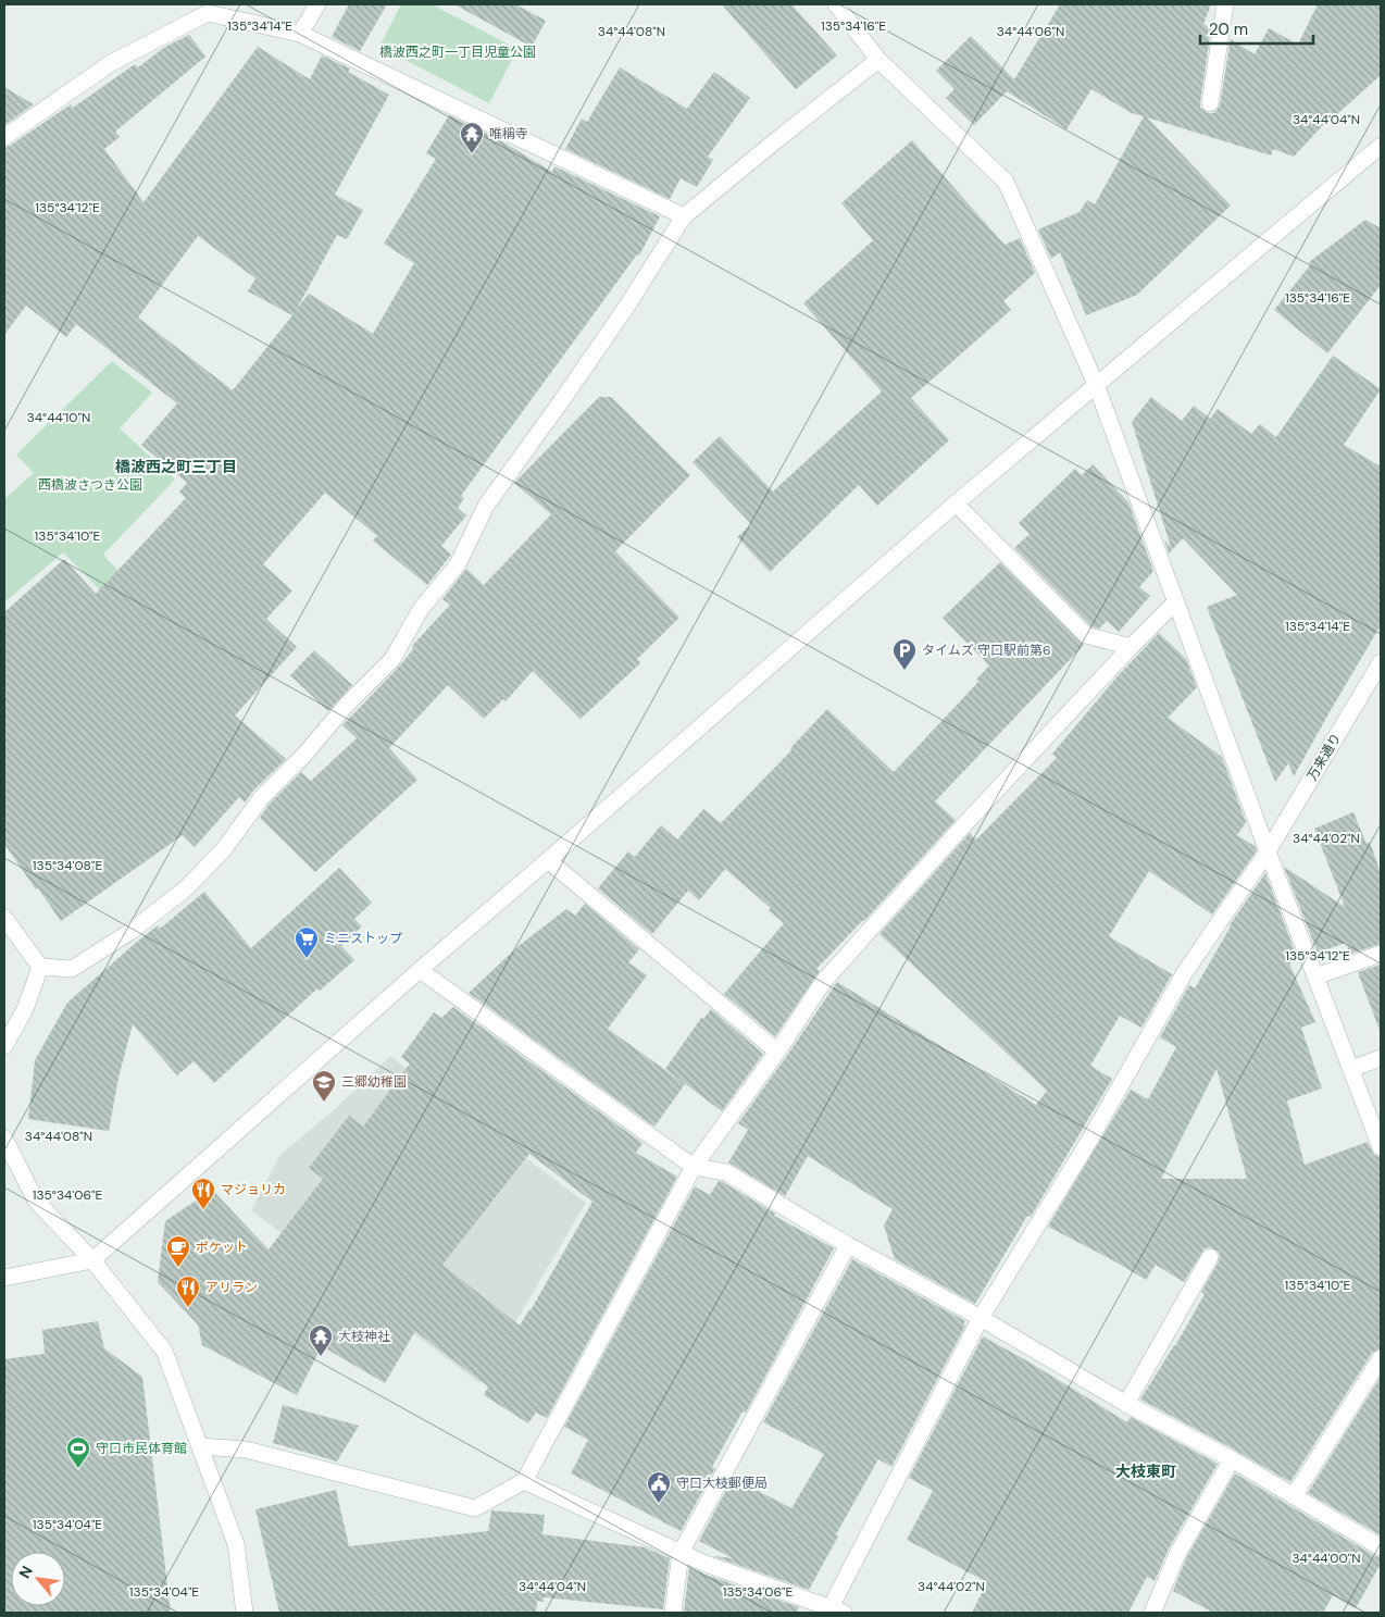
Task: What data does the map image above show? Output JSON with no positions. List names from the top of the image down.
{
  "streets": {
    "street": ["万来通り"]
  },
  "districts": ["橋波西之町三丁目", "大枝東町"],
  "parks": ["橋波西之町一丁目児童公園", "西橋波さつき公園"],
  "places": {
    "temple": ["唯稱寺", "大枝神社"],
    "parking": ["タイムズ 守口駅前第6"],
    "supermarket": ["ミニストップ"],
    "school or university": ["三郷幼稚園"],
    "restaurant": ["マジョリカ", "アリラン"],
    "cafe": ["ポケット"],
    "sports": ["守口市民体育館"],
    "public building": ["守口大枝郵便局"]
  },
  "scale_bar": "20 m",
  "north": "top left",
  "coordinates": [
    "135°34'14\"E",
    "135°34'16\"E",
    "34°44'08\"N",
    "34°44'06\"N",
    "34°44'04\"N",
    "135°34'12\"E",
    "34°44'10\"N",
    "135°34'10\"E",
    "34°44'02\"N",
    "135°34'08\"E",
    "135°34'06\"E",
    "135°34'04\"E",
    "34°44'00\"N"
  ]
}
